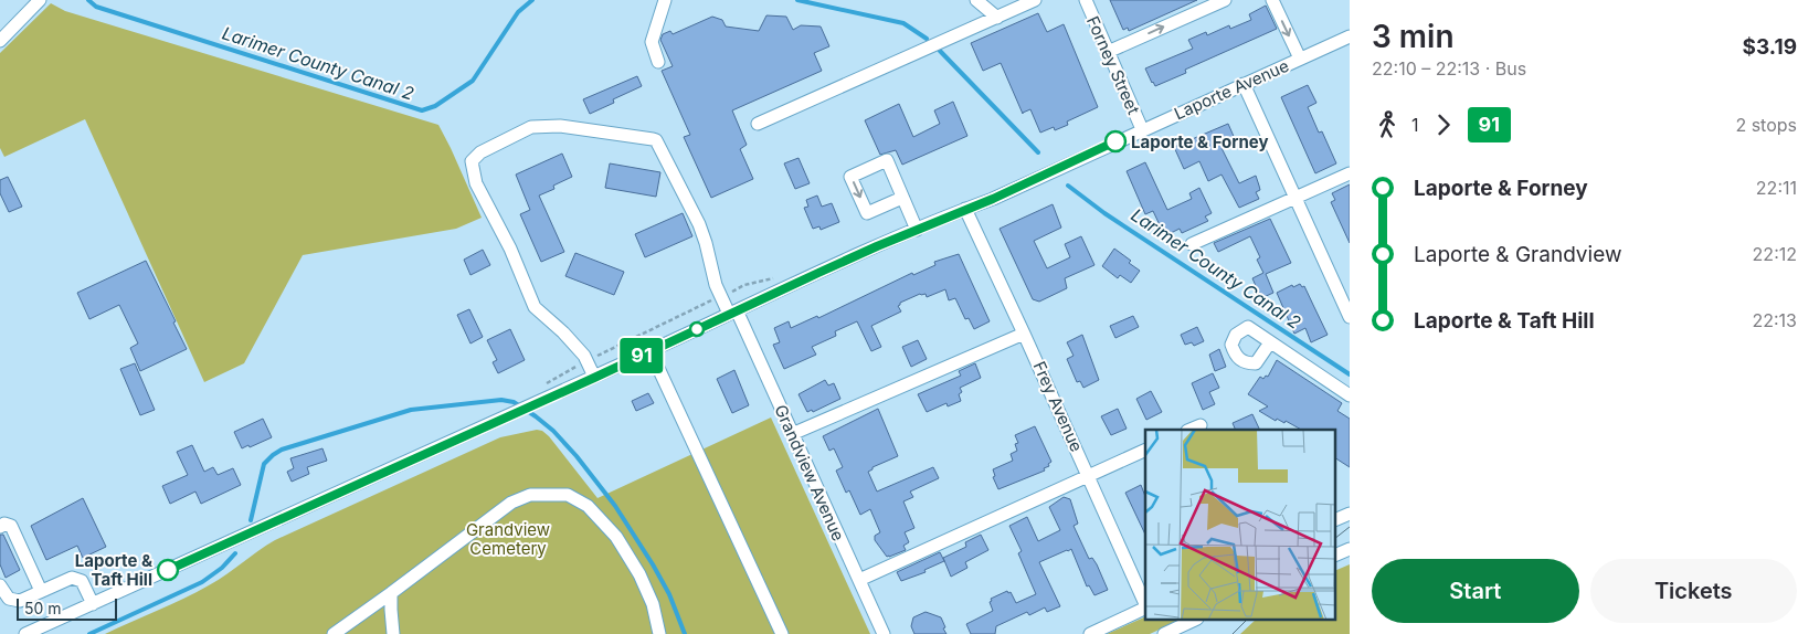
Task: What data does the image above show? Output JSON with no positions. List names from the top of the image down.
{
  "streets": {
    "street": [
      "Forney Street",
      "Laporte Avenue",
      "Frey Avenue",
      "Grandview Avenue"
    ]
  },
  "crossings": [
    ["Forney Street", "Laporte Avenue"],
    ["Laporte Avenue", "Frey Avenue"],
    ["Laporte Avenue", "Grandview Avenue"]
  ],
  "water": ["Larimer County Canal 2"],
  "parks": ["Grandview Cemetery"],
  "places": ["Laporte & Forney", "Laporte & Taft Hill"],
  "lines": ["bus line 91"],
  "scale_bar": "50 m",
  "page": {
    "on_map": "91",
    "heading": ["3 min", "22:10 – 22:13 · Bus", "$3.19"],
    "legs": ["1", "91", "2 stops"],
    "list": [
      {
        "name": "Laporte & Forney",
        "value": "22:11"
      },
      {
        "name": "Laporte & Grandview",
        "value": "22:12"
      },
      {
        "name": "Laporte & Taft Hill",
        "value": "22:13"
      }
    ],
    "buttons": ["Start", "Tickets"],
    "scale": "50 m"
  }
}
